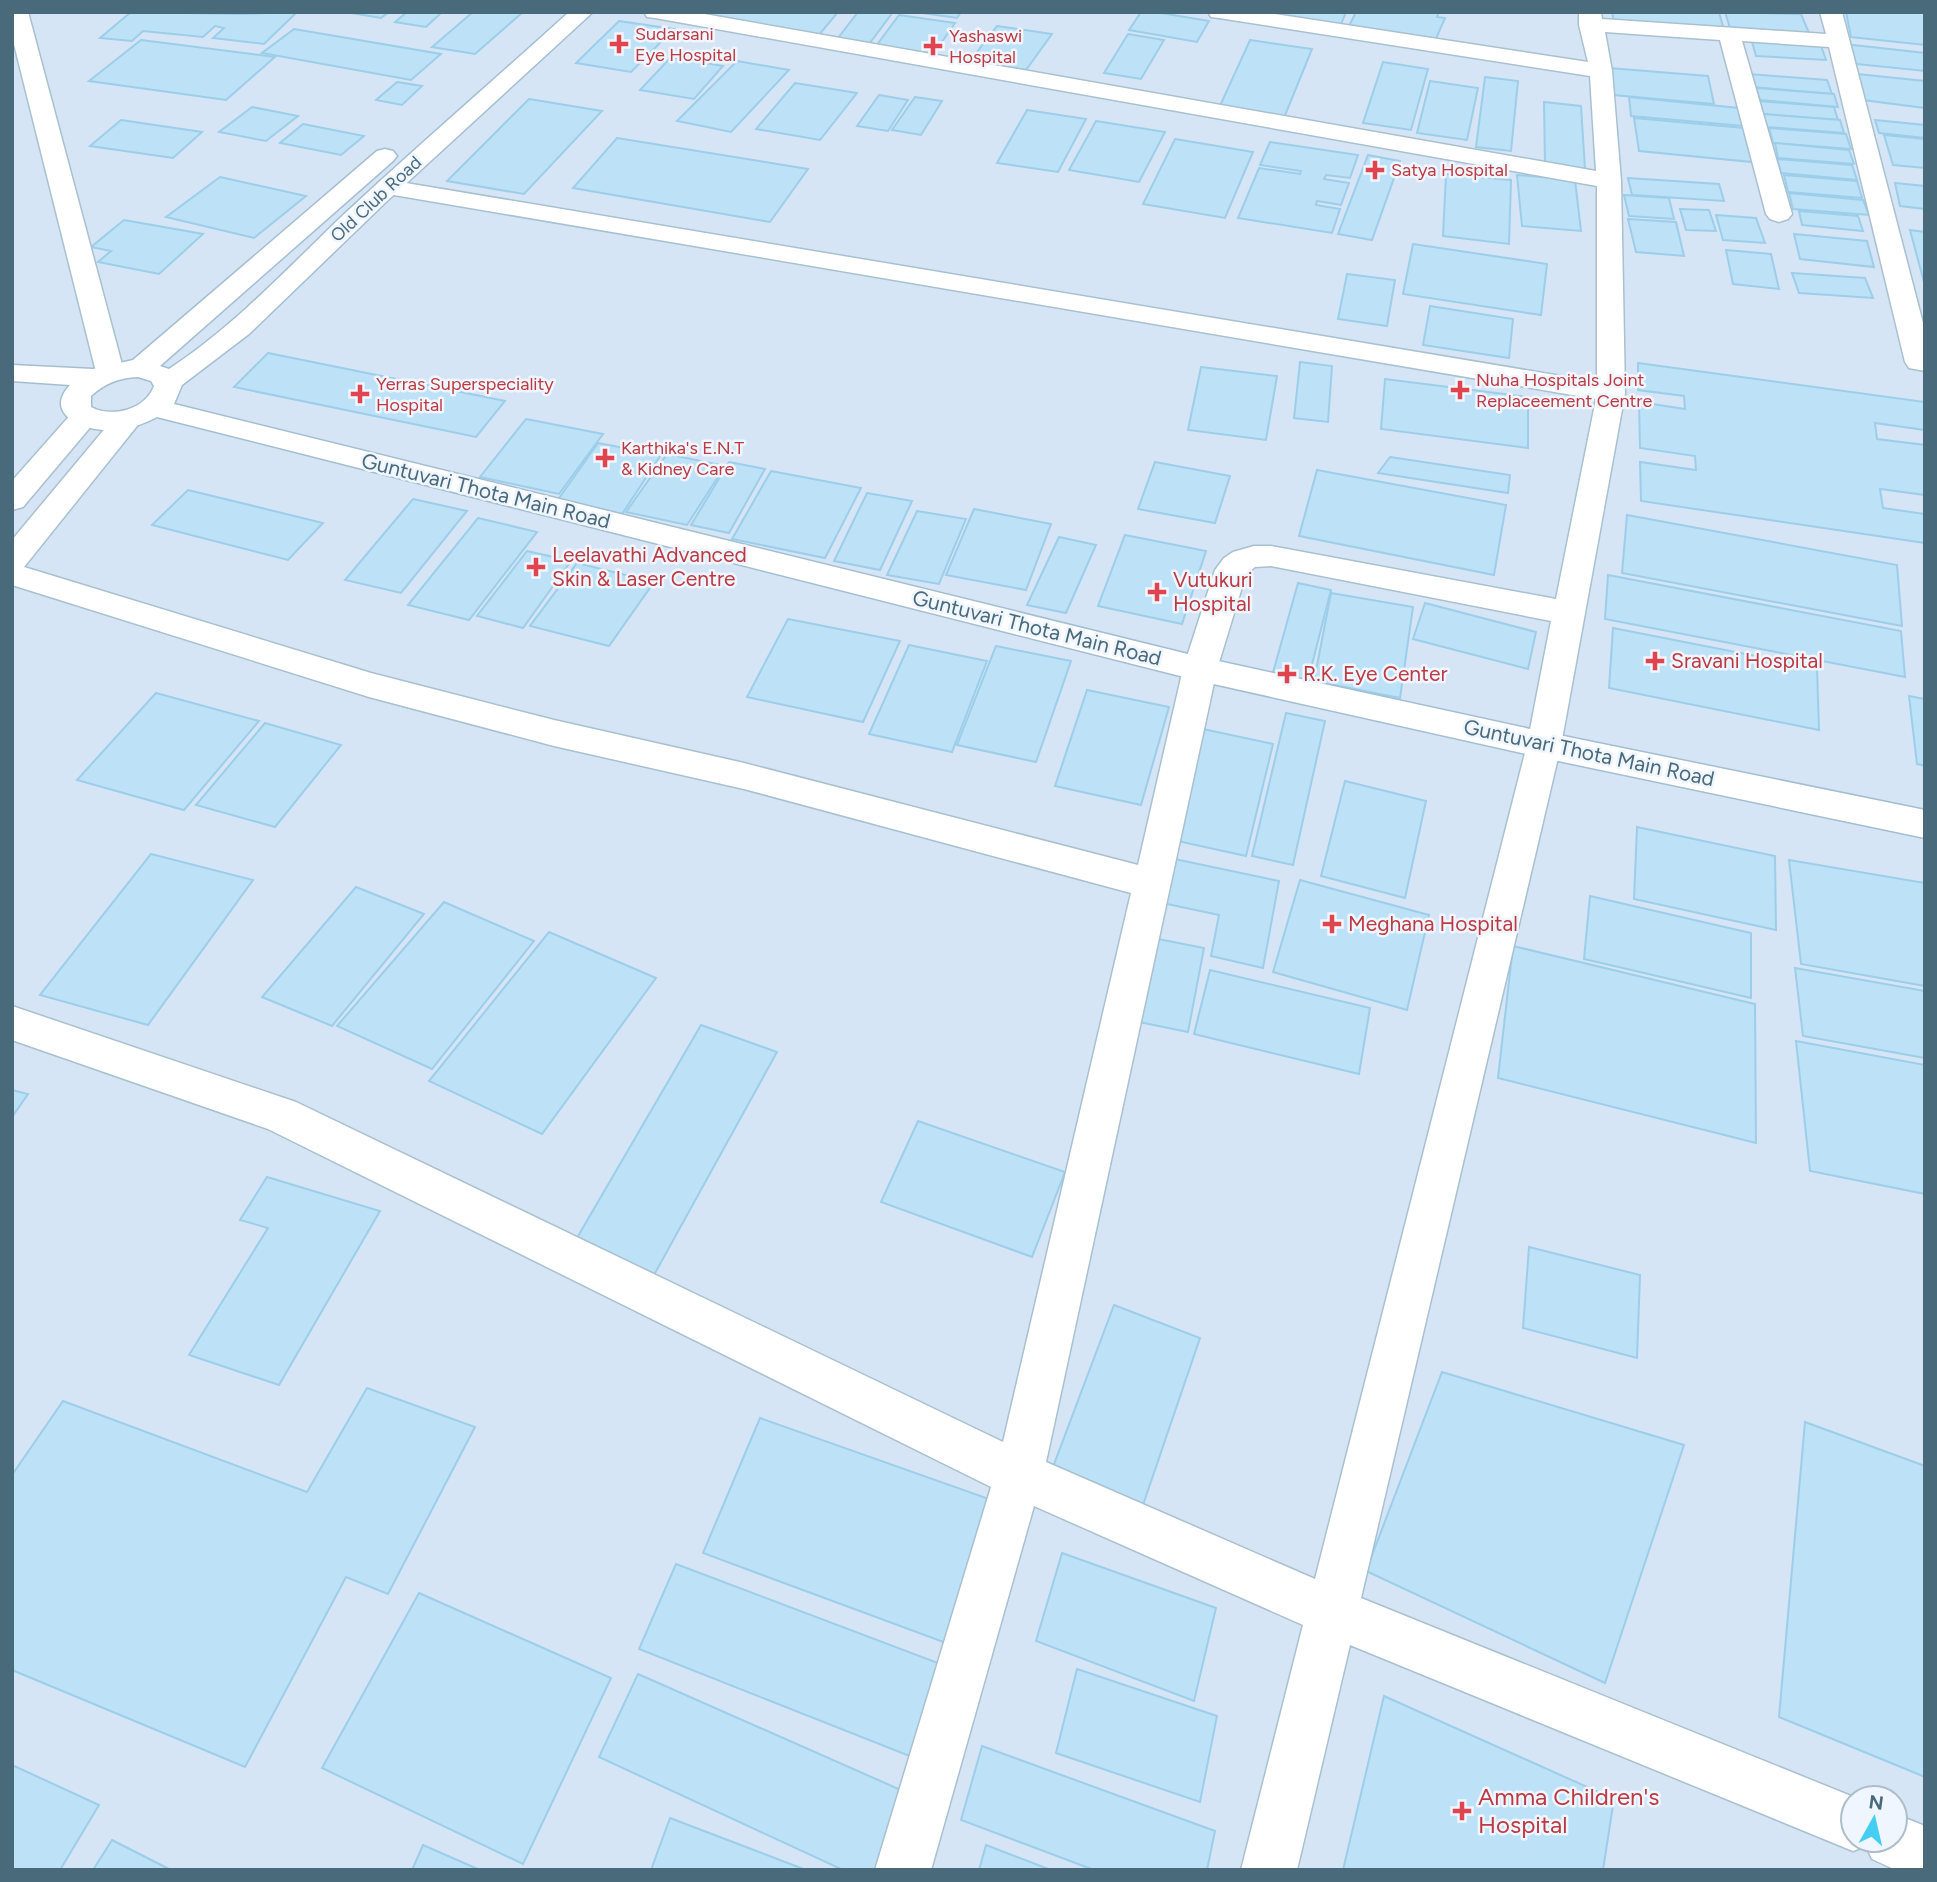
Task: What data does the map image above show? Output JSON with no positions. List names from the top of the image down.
{
  "streets": {
    "street": ["Old Club Road", "Guntuvari Thota Main Road"]
  },
  "crossings": [
    ["Old Club Road", "Guntuvari Thota Main Road"]
  ],
  "places": {
    "health": [
      "Sudarsani Eye Hospital",
      "Yashaswi Hospital",
      "Satya Hospital",
      "Nuha Hospitals Joint Replaceement Centre",
      "Yerras Superspeciality Hospital",
      "Karthika's E.N.T & Kidney Care",
      "Leelavathi Advanced Skin & Laser Centre",
      "Vutukuri Hospital",
      "Sravani Hospital",
      "R.K. Eye Center",
      "Meghana Hospital",
      "Amma Children's Hospital"
    ]
  },
  "north": "top"
}
